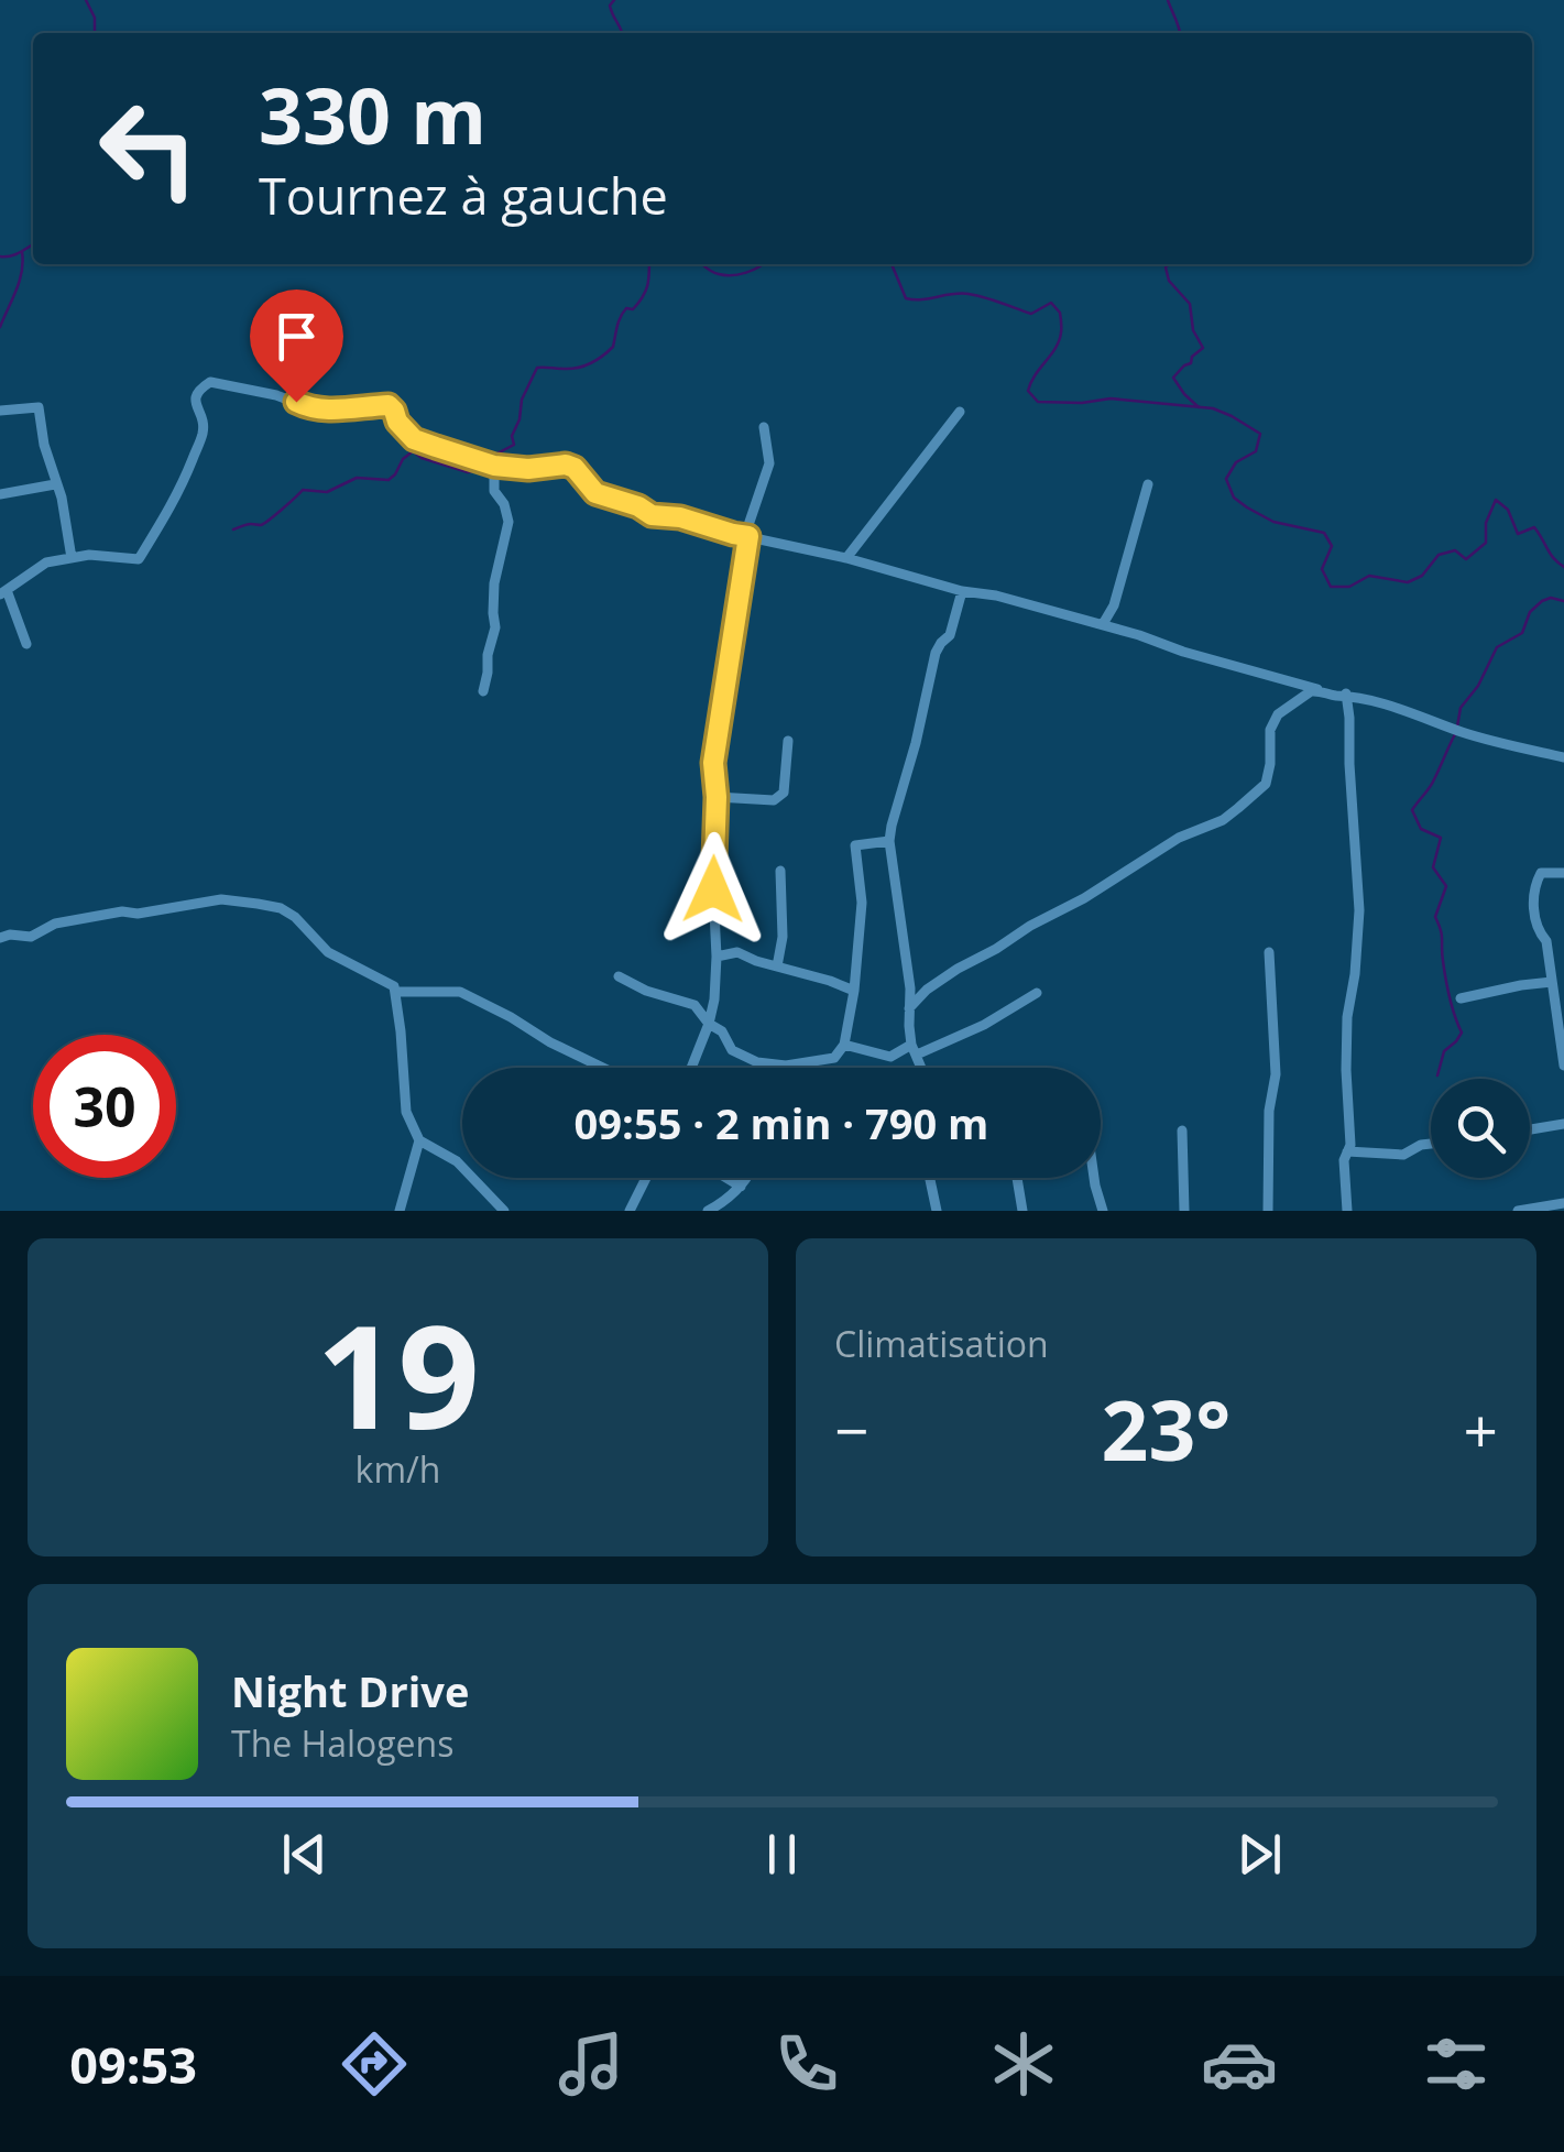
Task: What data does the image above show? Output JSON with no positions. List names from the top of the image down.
{
  "page": {
    "turn": ["330 m", "Tournez à gauche"],
    "limit": "30",
    "trip": "09:55 · 2 min · 790 m",
    "tile": [
      ["19", "km/h"],
      "Climatisation"
    ],
    "heat": ["−", "23°", "+"],
    "song": ["Night Drive", "The Halogens"],
    "tabs": "09:53"
  }
}
